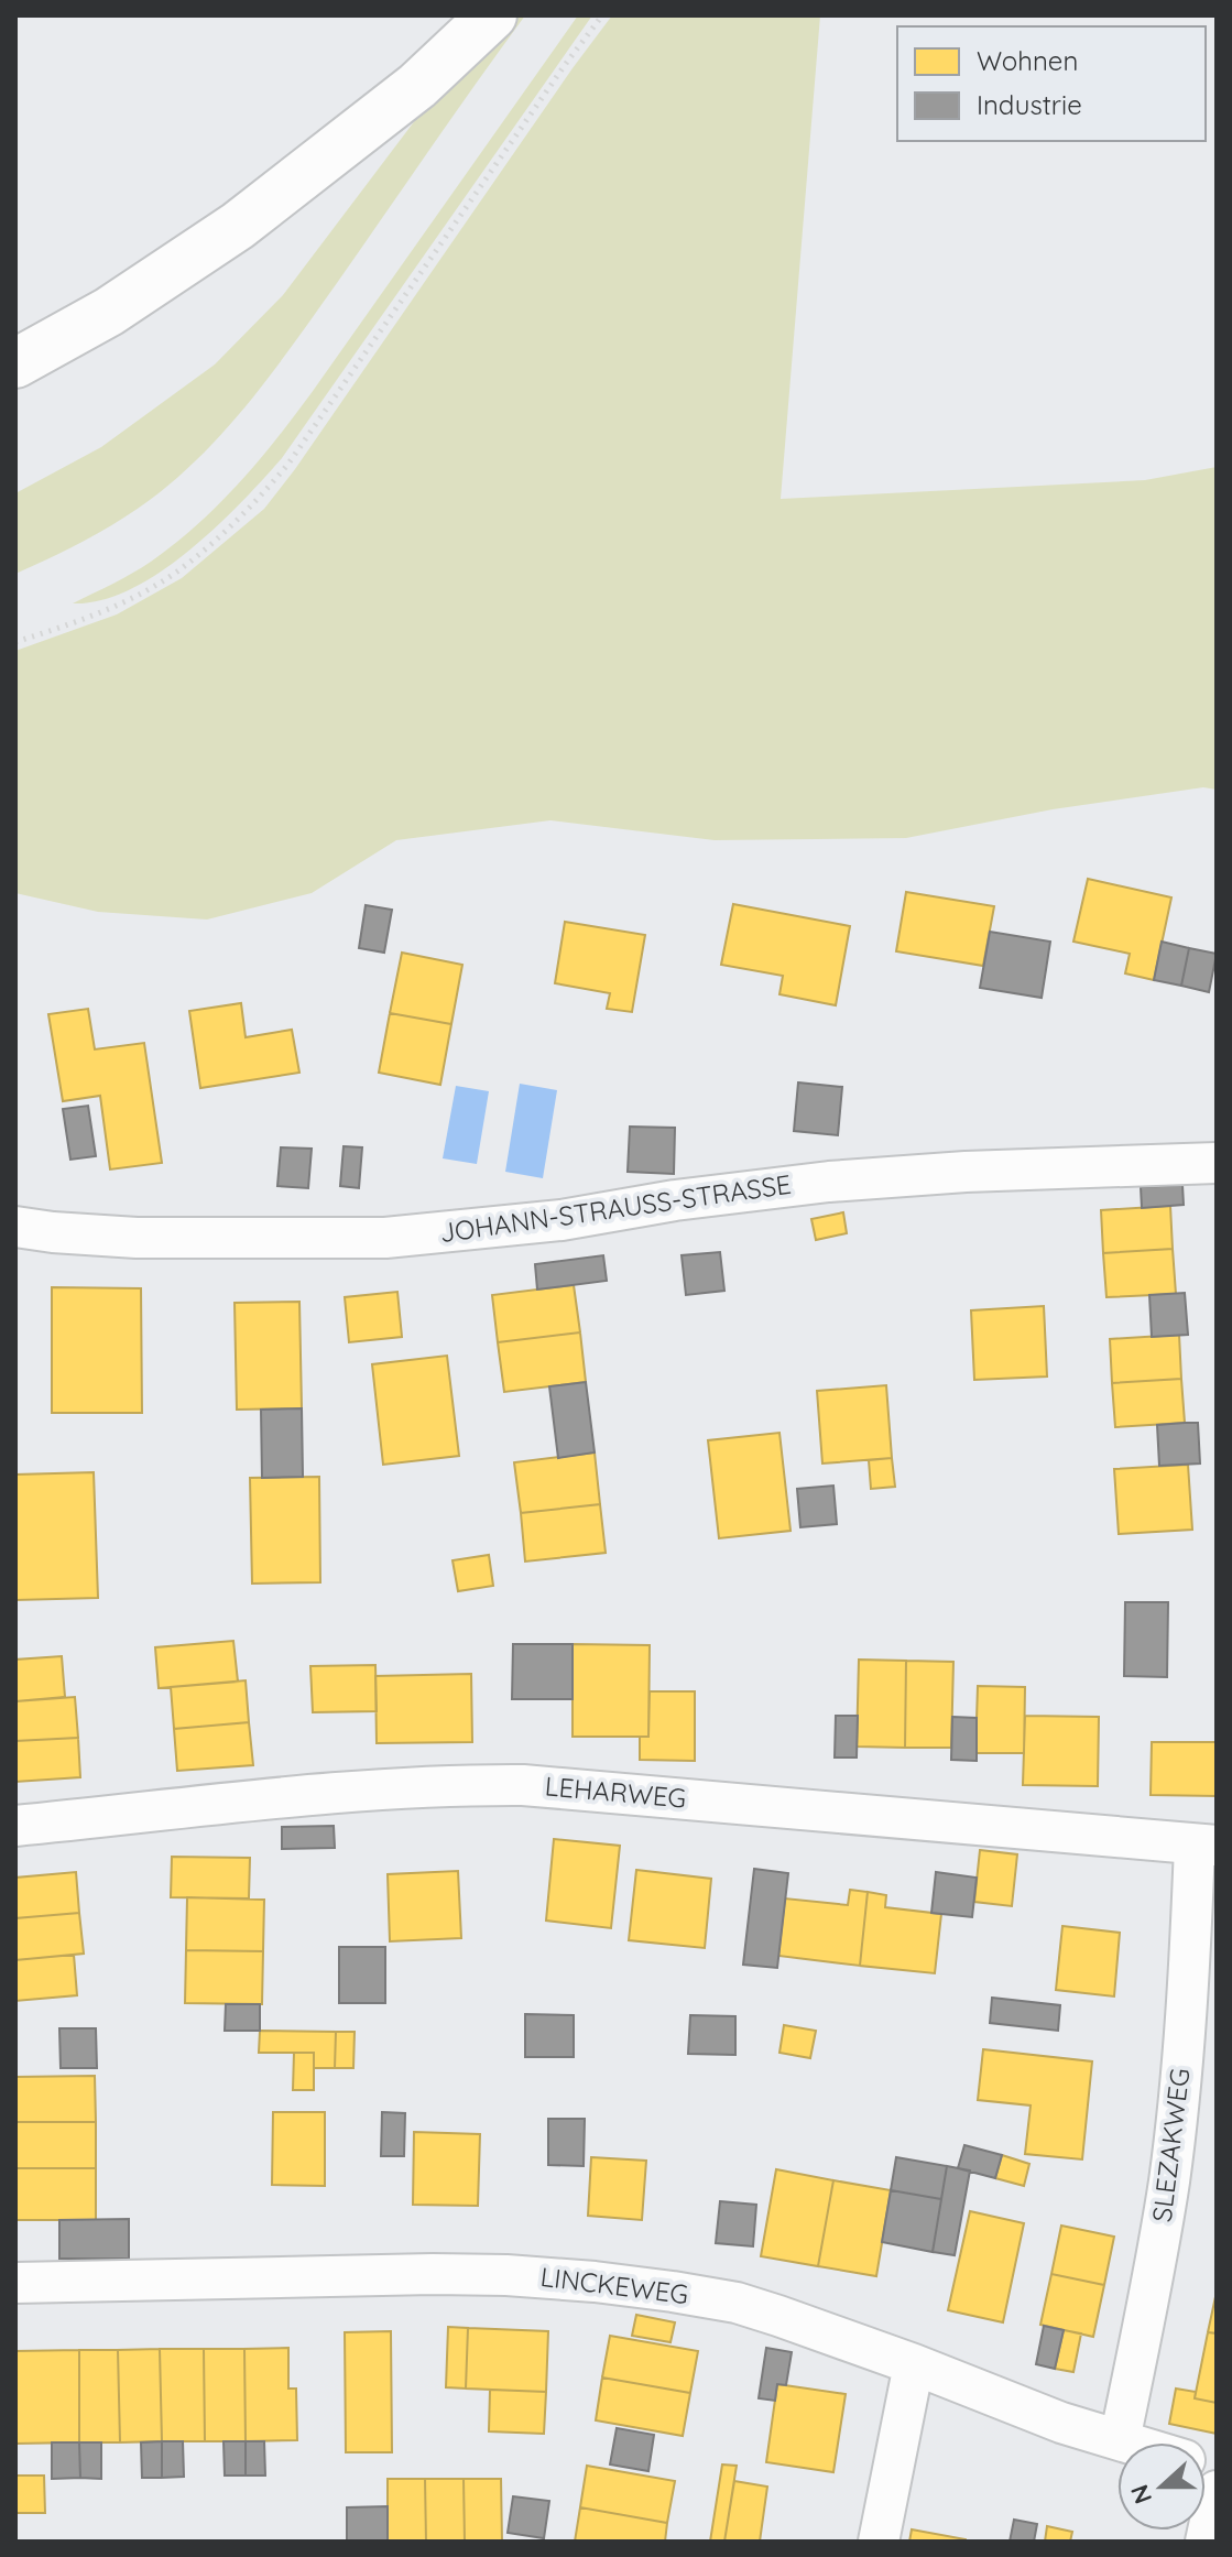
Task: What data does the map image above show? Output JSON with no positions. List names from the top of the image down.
{
  "streets": {
    "street": [
      "JOHANN-STRAUSS-STRASSE",
      "LEHARWEG",
      "SLEZAKWEG",
      "LINCKEWEG"
    ]
  },
  "crossings": [
    ["LEHARWEG", "SLEZAKWEG"],
    ["SLEZAKWEG", "LINCKEWEG"]
  ],
  "legend": ["Wohnen", "Industrie"],
  "north": "left"
}
